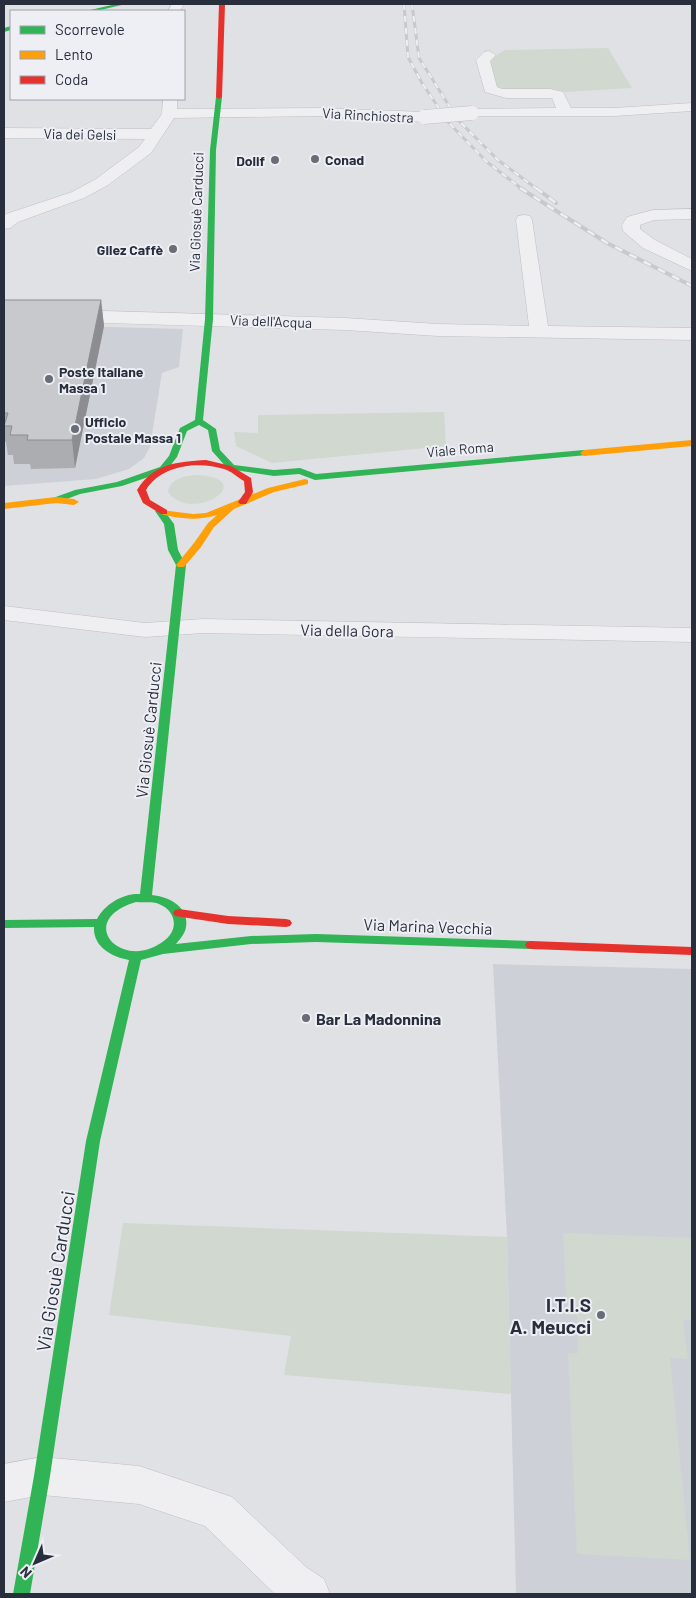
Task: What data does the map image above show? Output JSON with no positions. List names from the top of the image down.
{
  "streets": {
    "main road": ["Via Giosuè Carducci", "Viale Roma", "Via Marina Vecchia"],
    "street": [
      "Via Rinchiostra",
      "Via dei Gelsi",
      "Via dell'Acqua",
      "Via della Gora"
    ]
  },
  "crossings": [
    ["Via Rinchiostra", "Via Giosuè Carducci"],
    ["Via Giosuè Carducci", "Via dell'Acqua"],
    ["Via Giosuè Carducci", "Via della Gora"],
    ["Via Giosuè Carducci", "Via Marina Vecchia"]
  ],
  "places": [
    "Conad",
    "Dolif",
    "Gilez Caffè",
    "Poste Italiane Massa 1",
    "Ufficio Postale Massa 1",
    "Bar La Madonnina",
    "I.T.I.S A. Meucci"
  ],
  "legend": ["Scorrevole", "Lento", "Coda"],
  "north": "bottom left"
}
